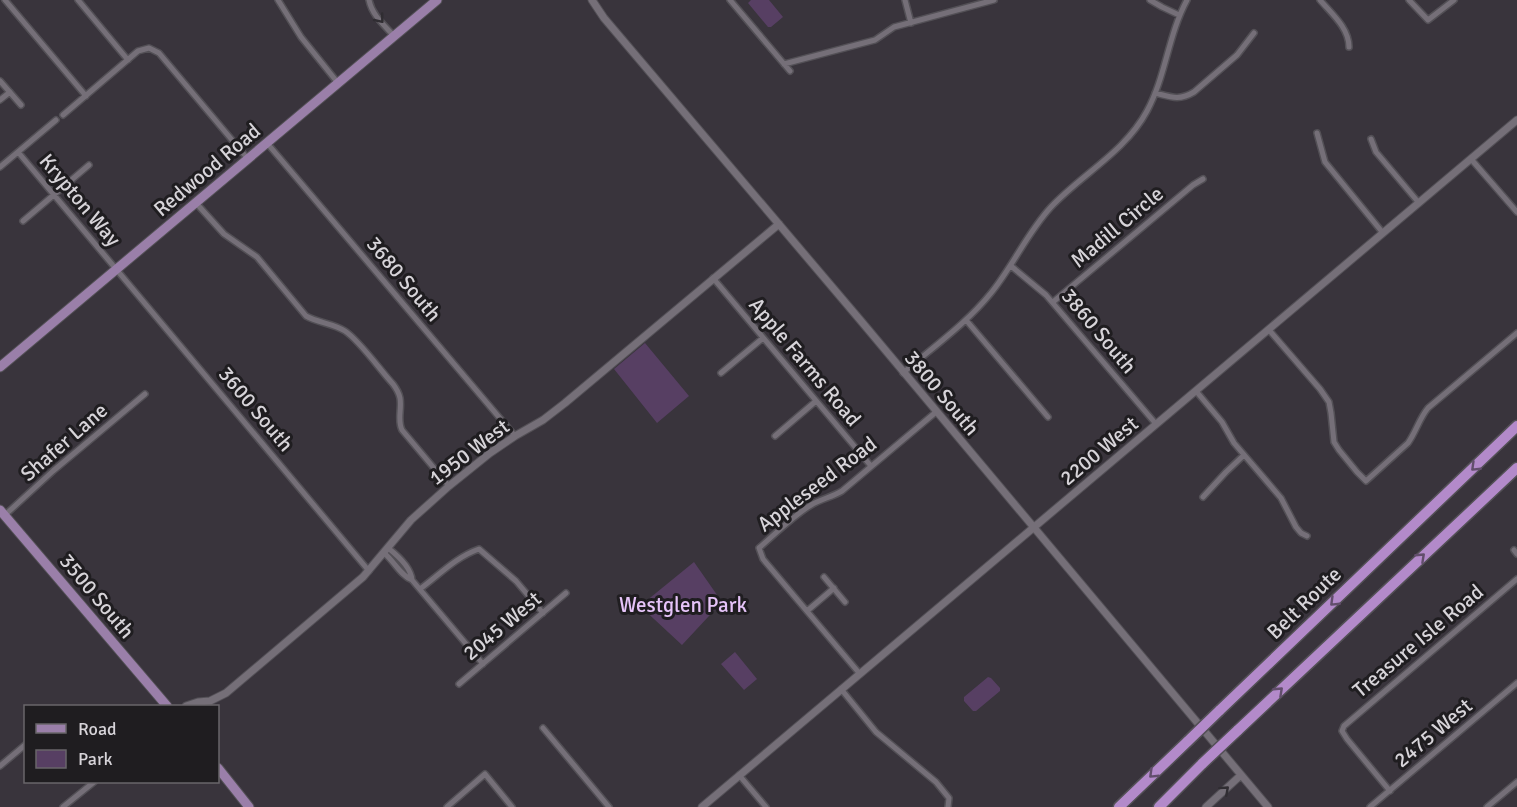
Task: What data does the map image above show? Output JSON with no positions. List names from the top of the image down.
{
  "streets": {
    "highway": ["Belt Route"],
    "main road": ["Redwood Road", "3500 South"],
    "street": [
      "Krypton Way",
      "Madill Circle",
      "3680 South",
      "3860 South",
      "Apple Farms Road",
      "3800 South",
      "3600 South",
      "Shafer Lane",
      "2200 West",
      "1950 West",
      "Appleseed Road",
      "2045 West",
      "Treasure Isle Road",
      "2475 West"
    ]
  },
  "crossings": [
    ["Redwood Road", "Krypton Way"],
    ["Redwood Road", "3680 South"],
    ["Redwood Road", "3600 South"],
    ["Krypton Way", "3600 South"],
    ["Madill Circle", "3860 South"],
    ["3680 South", "1950 West"],
    ["3860 South", "2200 West"],
    ["Apple Farms Road", "1950 West"],
    ["Apple Farms Road", "Appleseed Road"],
    ["3800 South", "2200 West"],
    ["3800 South", "1950 West"],
    ["3800 South", "Appleseed Road"],
    ["3600 South", "1950 West"],
    ["Shafer Lane", "3500 South"],
    ["2200 West", "Appleseed Road"],
    ["Treasure Isle Road", "2475 West"]
  ],
  "parks": ["Westglen Park"],
  "legend": ["Road", "Park"]
}
